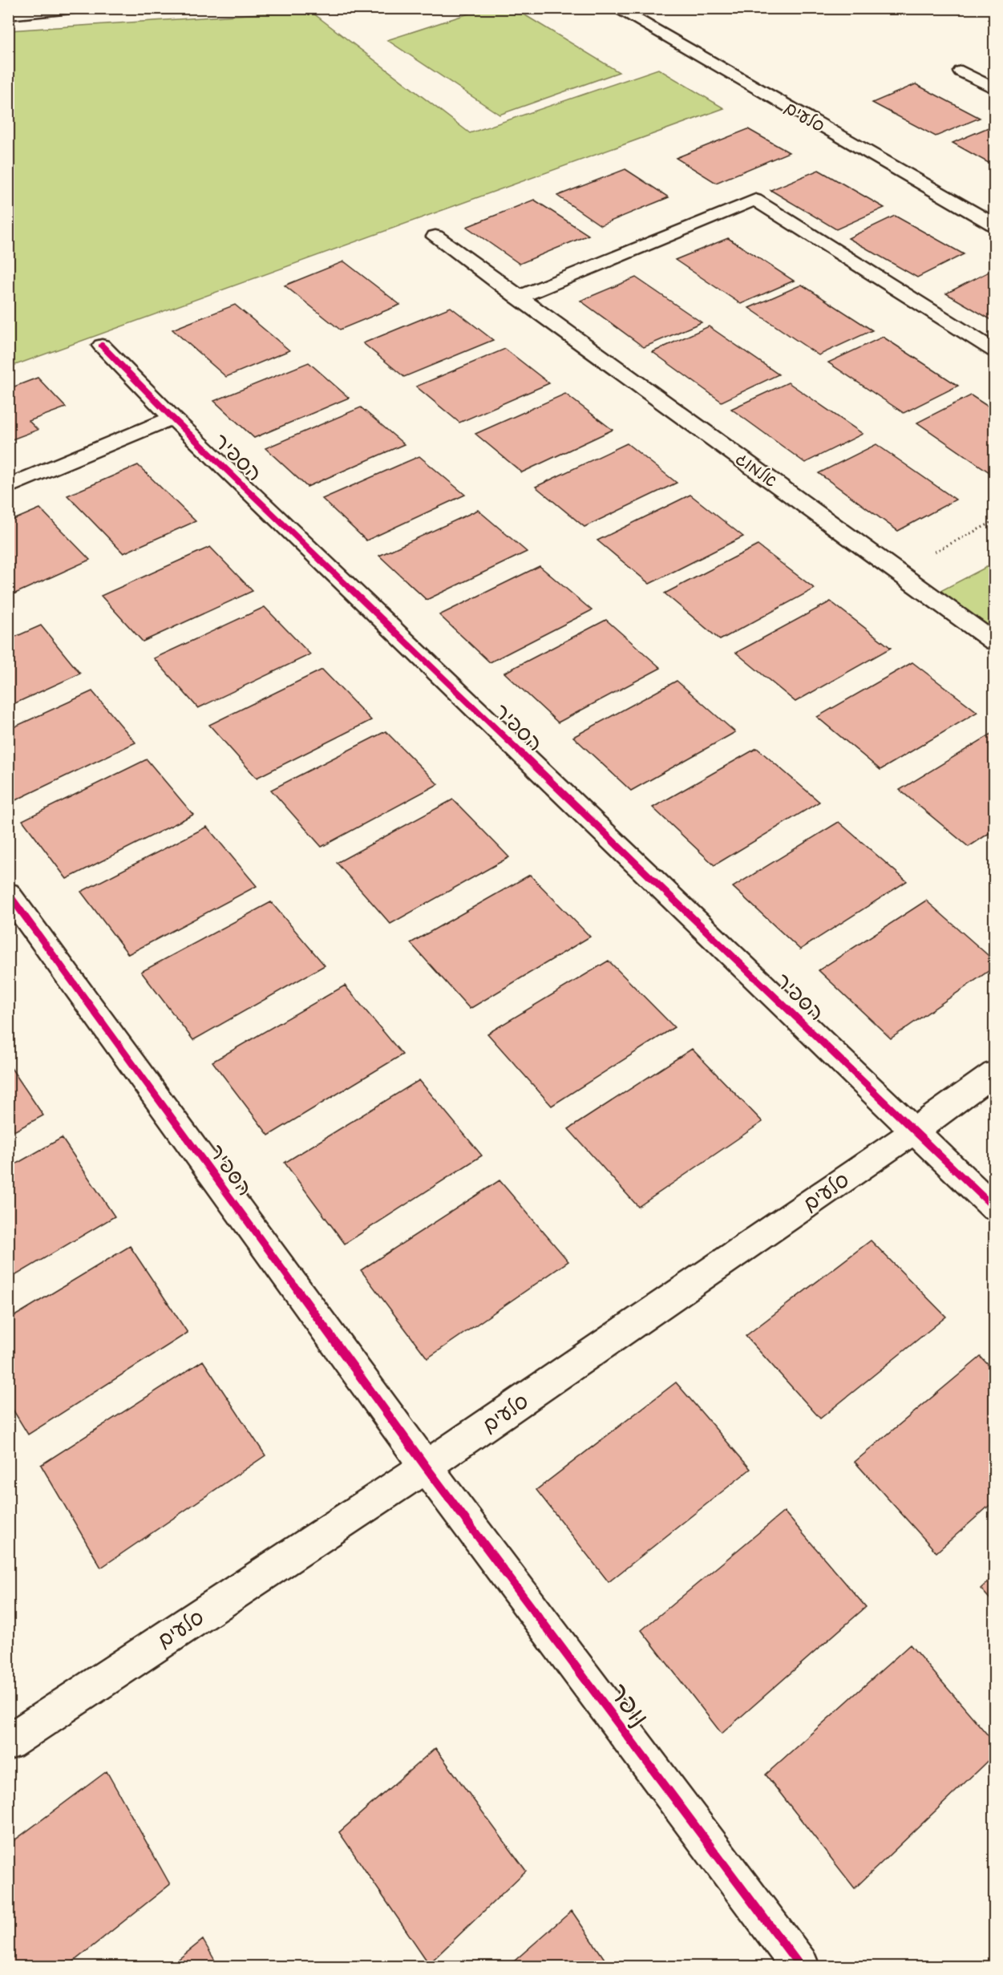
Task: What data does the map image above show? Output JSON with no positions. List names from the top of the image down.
{
  "streets": {
    "street": [
      "סלעים",
      "הספיר",
      "אלמוג",
      "נופר"
    ]
  },
  "crossings": [
    ["סלעים", "הספיר"],
    ["סלעים", "נופר"],
    ["הספיר", "נופר"]
  ]
}
